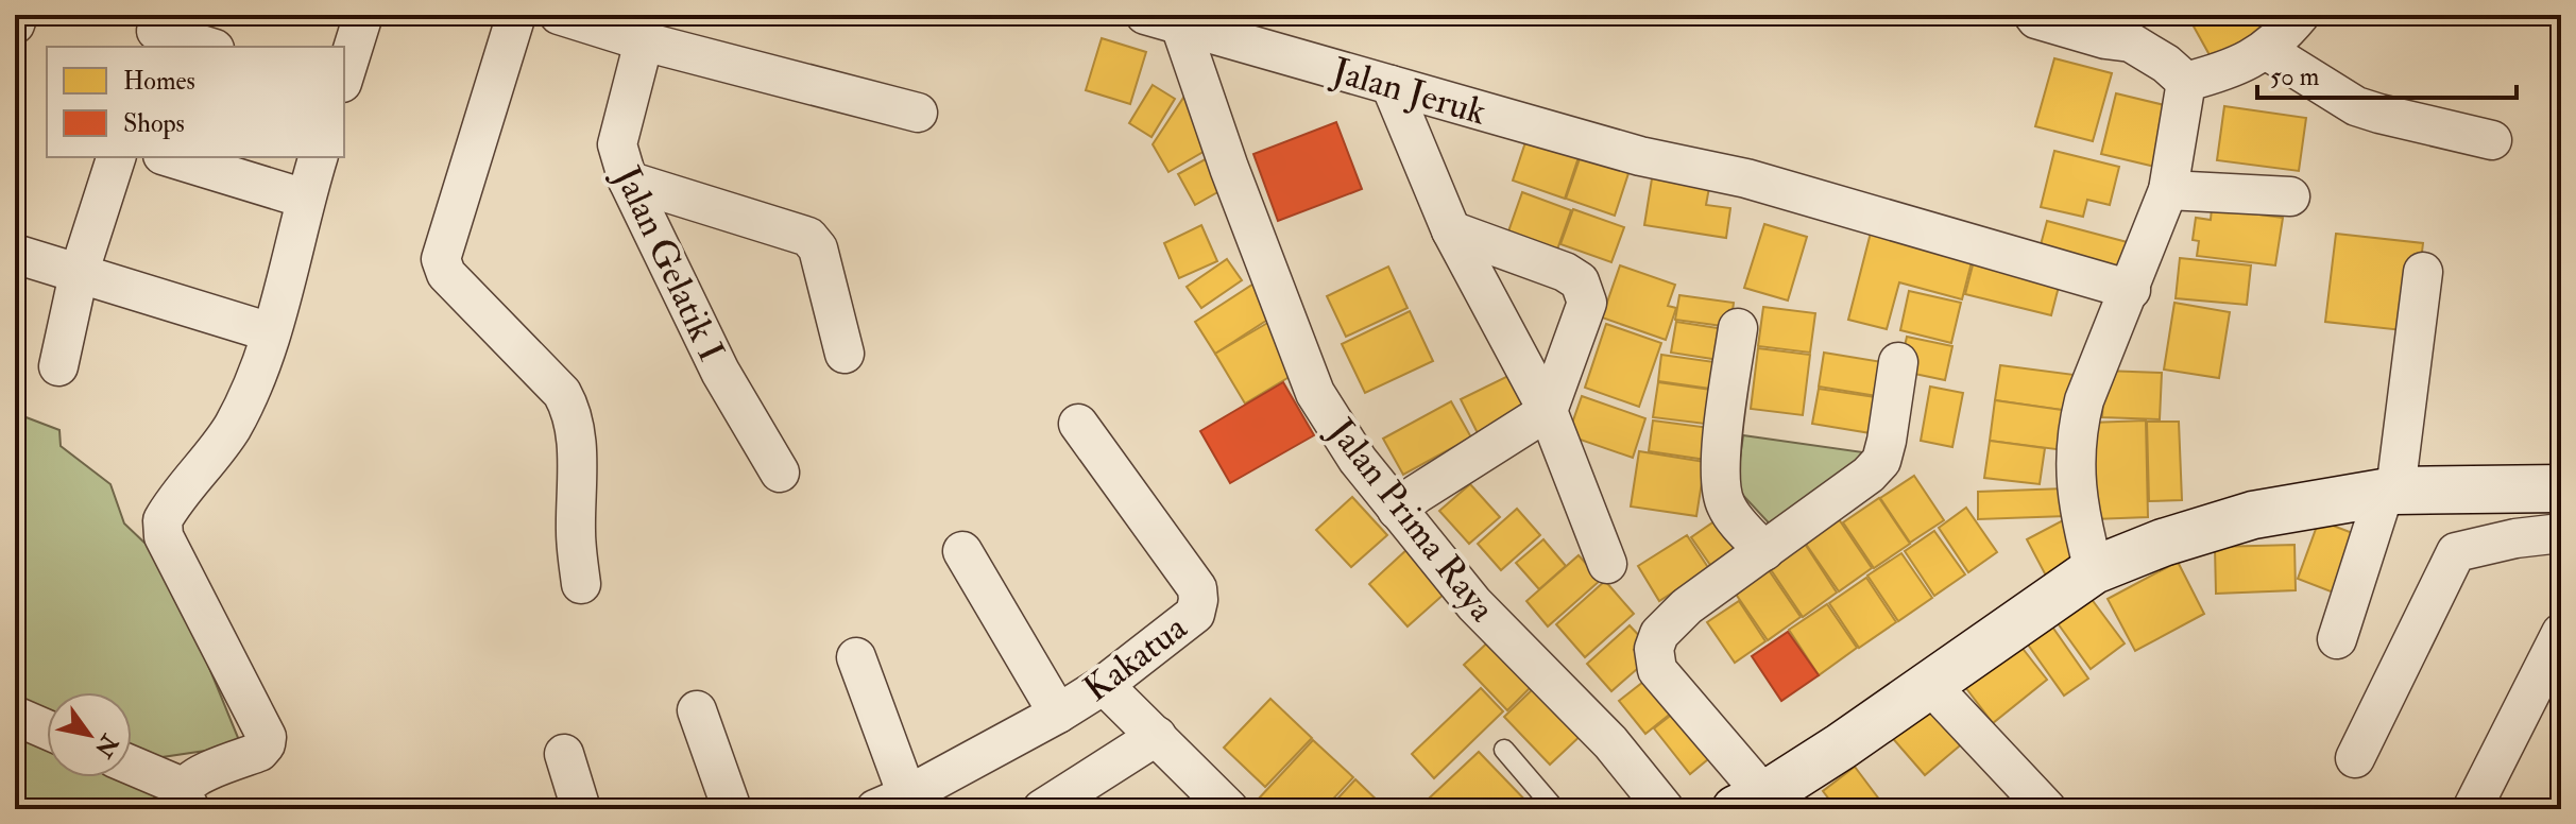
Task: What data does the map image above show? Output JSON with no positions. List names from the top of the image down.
{
  "streets": {
    "street": [
      "Jalan Jeruk",
      "Jalan Gelatik I",
      "Jalan Prima Raya",
      "Kakatua"
    ]
  },
  "crossings": [
    ["Jalan Jeruk", "Jalan Prima Raya"]
  ],
  "legend": ["Homes", "Shops"],
  "scale_bar": "50 m",
  "north": "bottom right"
}
